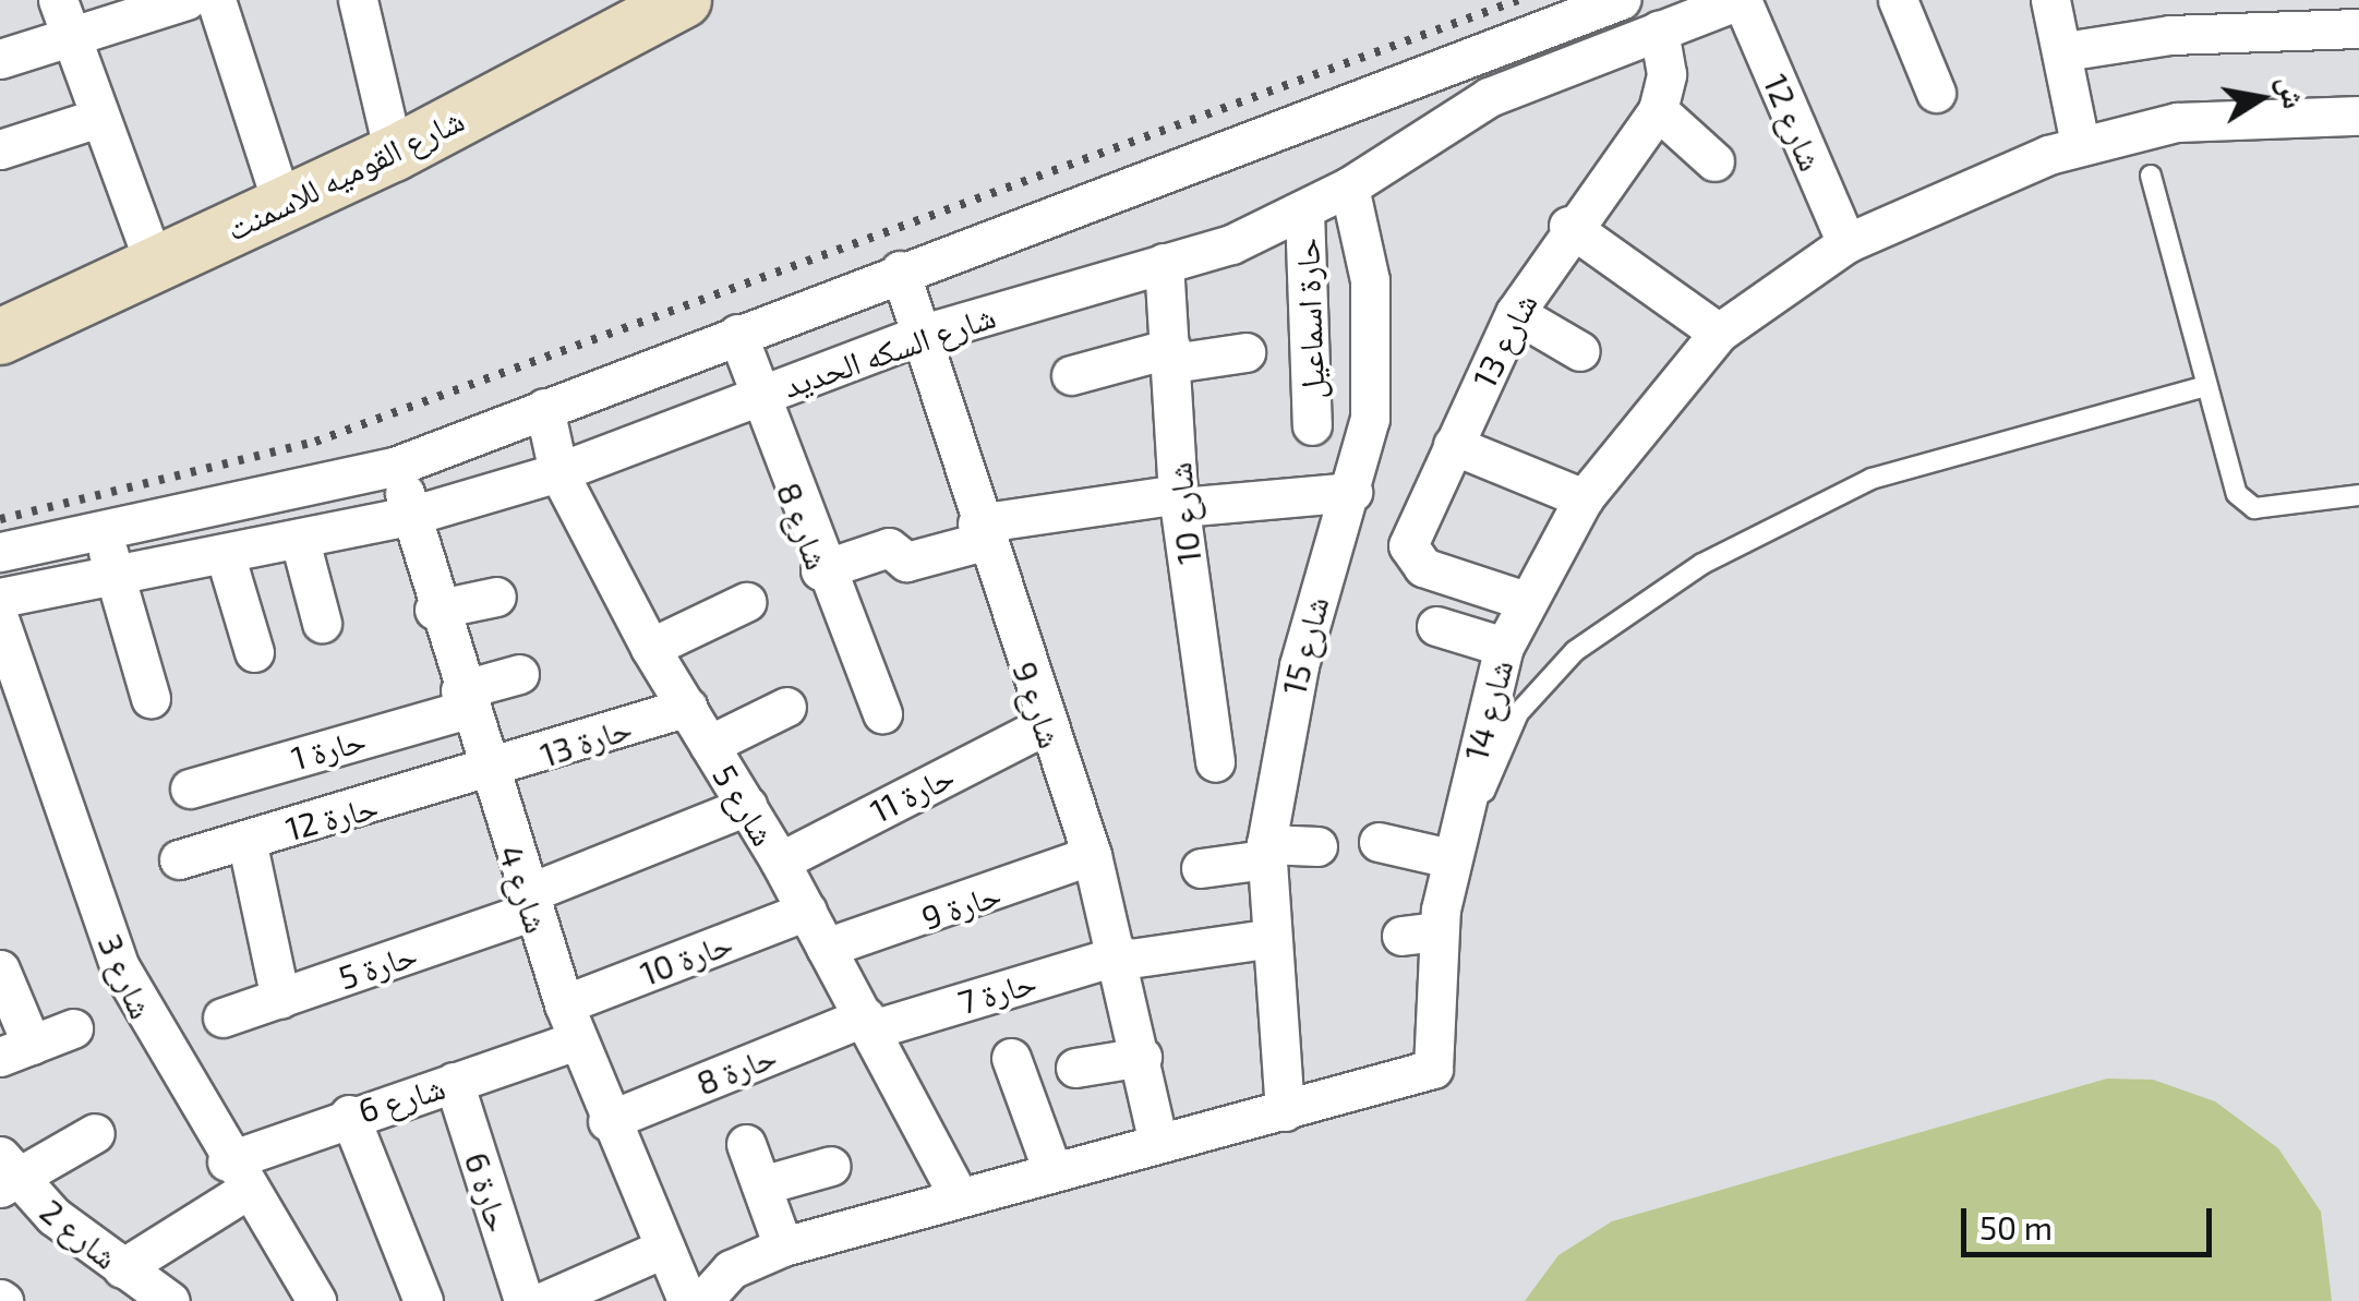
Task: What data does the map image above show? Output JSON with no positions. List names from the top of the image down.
{
  "streets": {
    "main road": ["شارع القوميه للاسمنت"],
    "street": [
      "شارع 12",
      "حارة اسماعيل",
      "شارع 13",
      "شارع السكه الحديد",
      "شارع 10",
      "شارع 8",
      "شارع 15",
      "شارع 9",
      "شارع 14",
      "حارة 13",
      "حارة 1",
      "حارة 11",
      "شارع 5",
      "حارة 12",
      "شارع 4",
      "حارة 9",
      "حارة 10",
      "حارة 5",
      "شارع 3",
      "حارة 7",
      "حارة 8",
      "شارع 6",
      "حارة 6",
      "شارع 2"
    ]
  },
  "crossings": [
    ["شارع 12", "شارع السكه الحديد"],
    ["شارع 12", "شارع 14"],
    ["حارة اسماعيل", "شارع السكه الحديد"],
    ["شارع 13", "شارع 14"],
    ["شارع السكه الحديد", "شارع 10"],
    ["شارع السكه الحديد", "شارع 8"],
    ["شارع السكه الحديد", "شارع 15"],
    ["شارع السكه الحديد", "شارع 9"],
    ["شارع السكه الحديد", "شارع 5"],
    ["شارع السكه الحديد", "شارع 4"],
    ["شارع 15", "شارع 14"],
    ["شارع 15", "حارة 7"],
    ["شارع 9", "شارع 14"],
    ["شارع 9", "حارة 11"],
    ["شارع 9", "حارة 9"],
    ["شارع 9", "حارة 7"],
    ["شارع 14", "شارع 5"],
    ["حارة 13", "شارع 5"],
    ["حارة 13", "حارة 12"],
    ["حارة 13", "شارع 4"],
    ["حارة 1", "شارع 4"],
    ["حارة 11", "شارع 5"],
    ["شارع 5", "حارة 9"],
    ["شارع 5", "حارة 10"],
    ["شارع 5", "حارة 7"],
    ["شارع 5", "حارة 8"],
    ["حارة 12", "شارع 4"],
    ["شارع 4", "حارة 10"],
    ["شارع 4", "حارة 5"],
    ["شارع 4", "حارة 8"],
    ["شارع 4", "شارع 6"],
    ["حارة 10", "شارع 6"],
    ["شارع 3", "شارع 6"],
    ["حارة 7", "حارة 8"],
    ["شارع 6", "حارة 6"]
  ],
  "scale_bar": "50 m",
  "north": "right"
}
